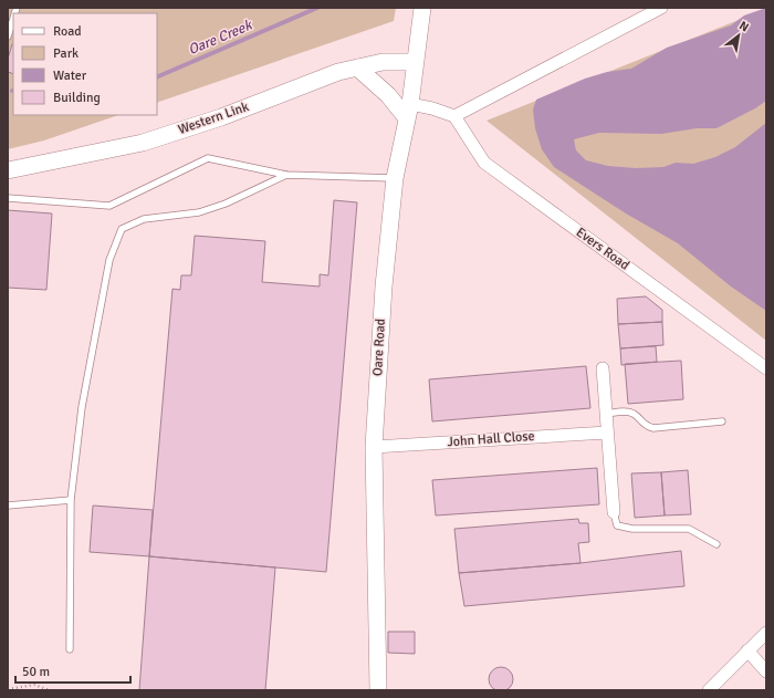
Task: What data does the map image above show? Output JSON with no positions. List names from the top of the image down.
{
  "streets": {
    "street": [
      "Western Link",
      "Evers Road",
      "Oare Road",
      "John Hall Close"
    ]
  },
  "crossings": [
    ["Western Link", "Oare Road"],
    ["Oare Road", "John Hall Close"]
  ],
  "water": ["Oare Creek"],
  "legend": [
    "Road",
    "Park",
    "Water",
    "Building"
  ],
  "scale_bar": "50 m",
  "north": "top right"
}
